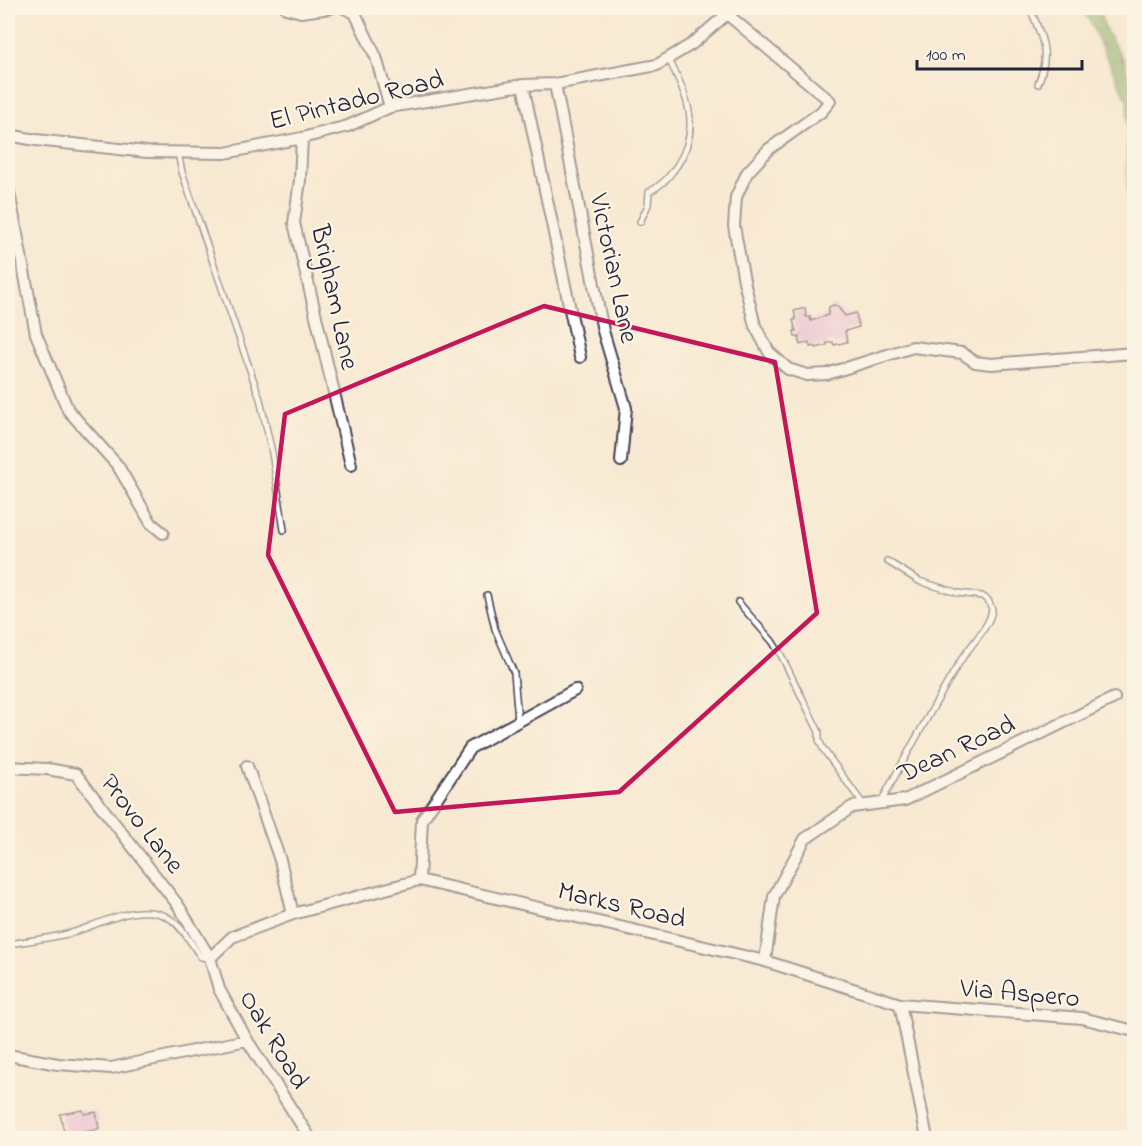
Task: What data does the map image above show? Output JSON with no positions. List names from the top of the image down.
{
  "streets": {
    "street": [
      "El Pintado Road",
      "Victorian Lane",
      "Brigham Lane",
      "Dean Road",
      "Provo Lane",
      "Marks Road",
      "Via Aspero",
      "Oak Road"
    ]
  },
  "crossings": [
    ["El Pintado Road", "Victorian Lane"],
    ["El Pintado Road", "Brigham Lane"],
    ["Dean Road", "Marks Road"],
    ["Provo Lane", "Marks Road"],
    ["Provo Lane", "Oak Road"],
    ["Marks Road", "Via Aspero"],
    ["Marks Road", "Oak Road"]
  ],
  "scale_bar": "100 m"
}
